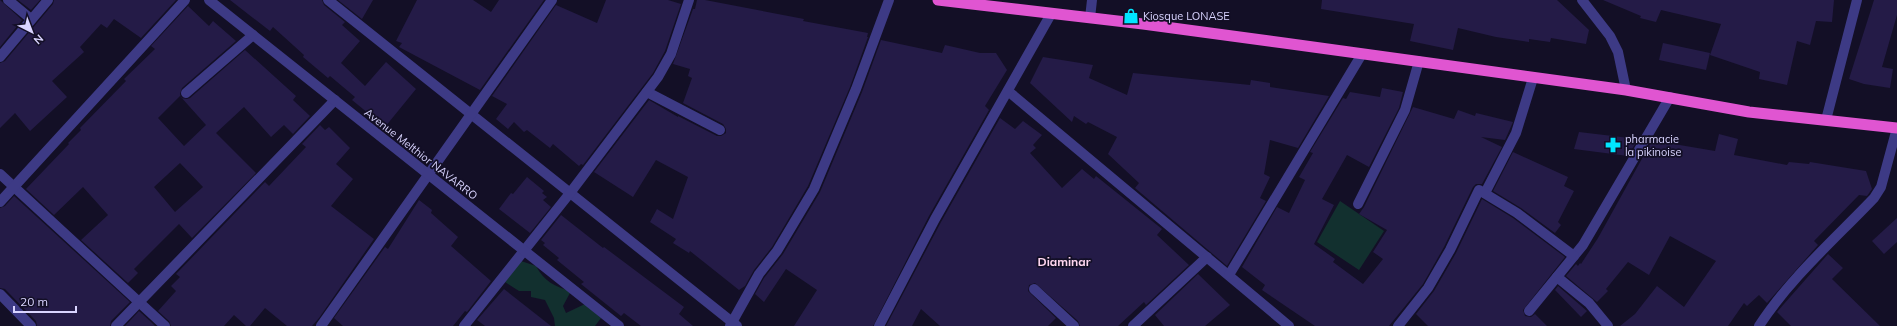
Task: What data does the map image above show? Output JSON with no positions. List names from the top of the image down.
{
  "streets": {
    "street": ["Avenue Melthior NAVARRO"]
  },
  "districts": ["Diaminar"],
  "places": {
    "shop": ["Kiosque LONASE"],
    "pharmacy": ["pharmacie la pikinoise"]
  },
  "scale_bar": "20 m",
  "north": "bottom right"
}
